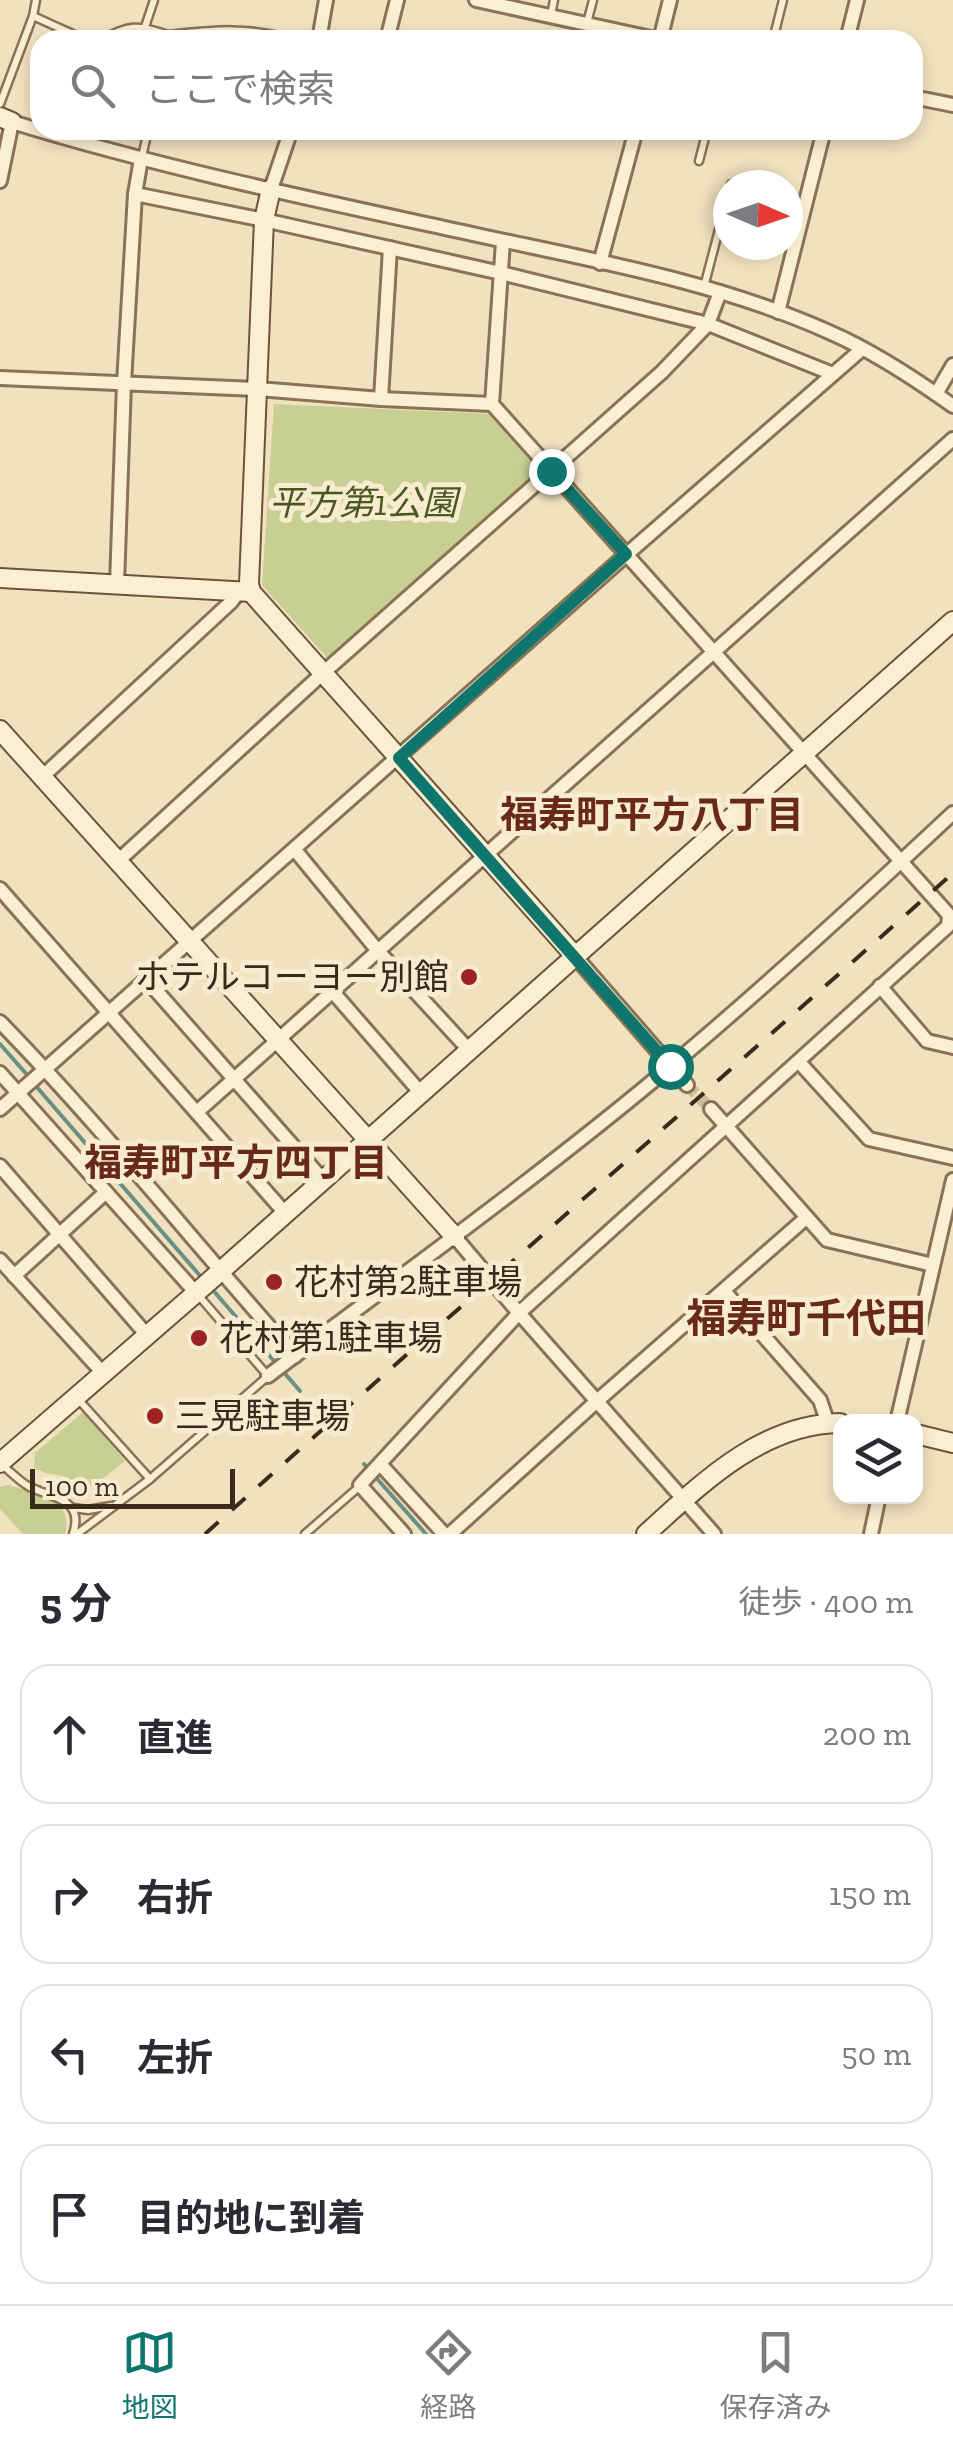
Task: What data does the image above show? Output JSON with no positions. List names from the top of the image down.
{
  "districts": ["福寿町平方八丁目", "福寿町平方四丁目", "福寿町千代田"],
  "parks": ["平方第1公園"],
  "places": [
    "ホテルコーヨー別館",
    "花村第2駐車場",
    "花村第1駐車場",
    "三晃駐車場"
  ],
  "scale_bar": "100 m",
  "north": "right",
  "page": {
    "search": "ここで検索",
    "scale": "100 m",
    "heading": ["5 分", "徒歩 · 400 m"],
    "list": [
      ["直進", "200 m"],
      ["右折", "150 m"],
      ["左折", "50 m"],
      "目的地に到着"
    ],
    "nav": ["地図", "経路", "保存済み"]
  }
}
